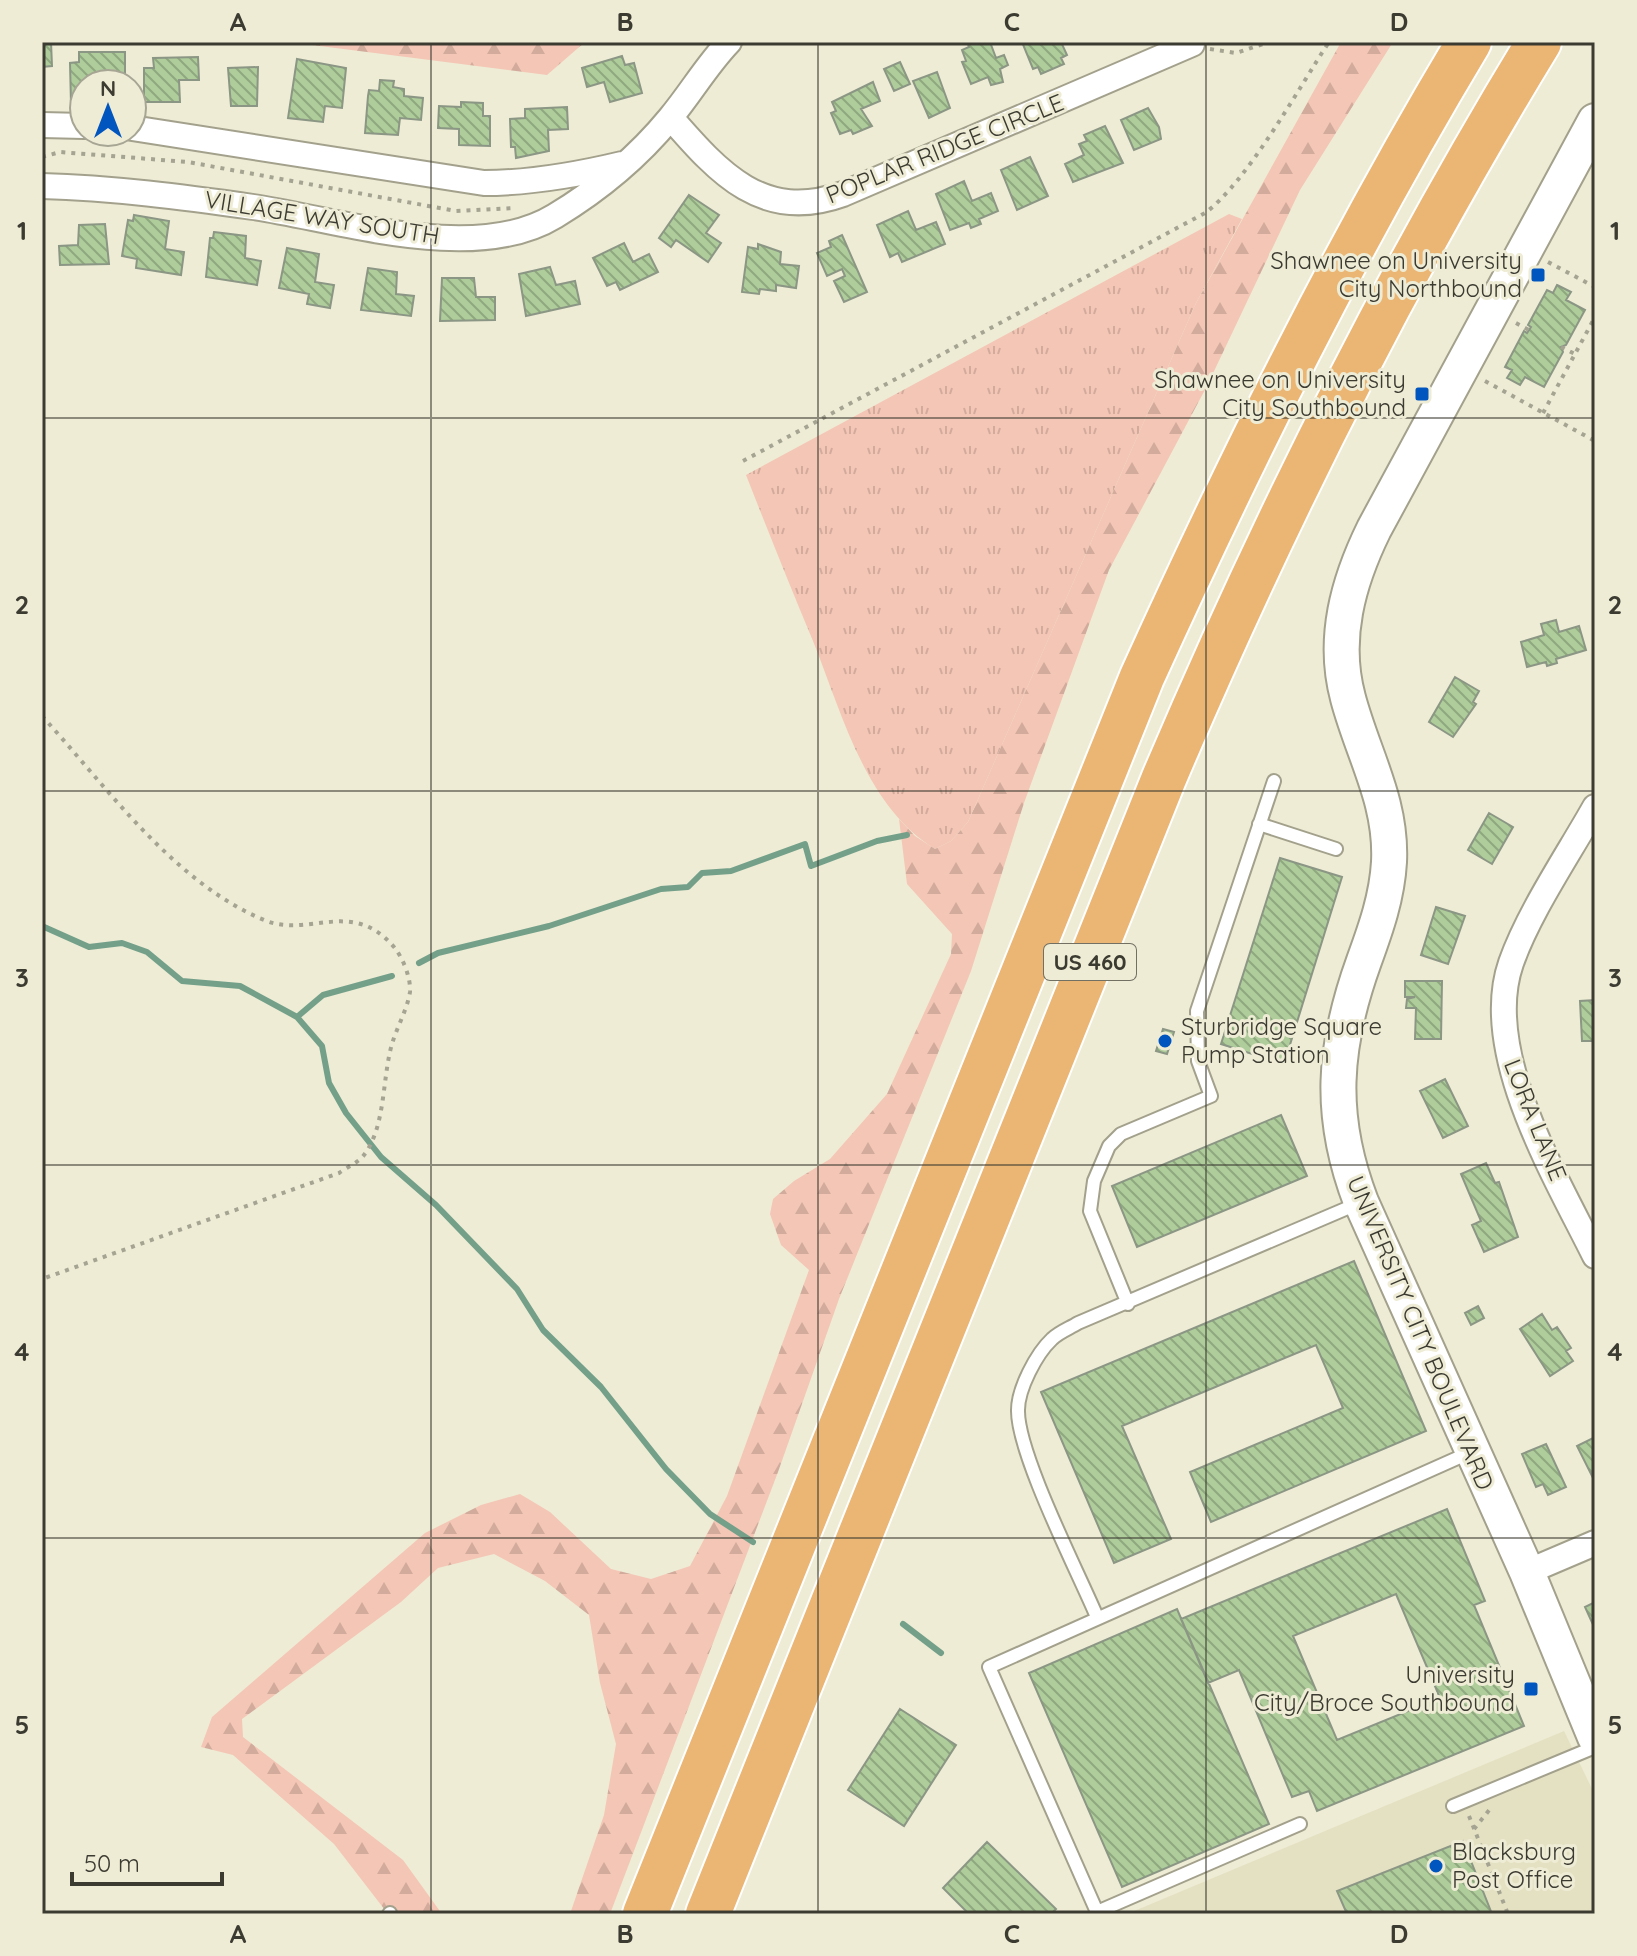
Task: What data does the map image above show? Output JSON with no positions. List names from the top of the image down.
{
  "streets": {
    "highway": ["US 460"],
    "main road": ["UNIVERSITY CITY BOULEVARD"],
    "street": ["POPLAR RIDGE CIRCLE", "VILLAGE WAY SOUTH", "LORA LANE"]
  },
  "crossings": [
    ["POPLAR RIDGE CIRCLE", "VILLAGE WAY SOUTH"]
  ],
  "places": {
    "transit": ["Shawnee on University City Northbound", "Shawnee on University City Southbound", "University City/Broce Southbound"],
    "other": ["Sturbridge Square Pump Station", "Blacksburg Post Office"]
  },
  "scale_bar": "50 m",
  "north": "top",
  "grid": {
    "columns": [
      "A",
      "B",
      "C",
      "D"
    ],
    "rows": [
      "1",
      "2",
      "3",
      "4",
      "5"
    ]
  }
}
